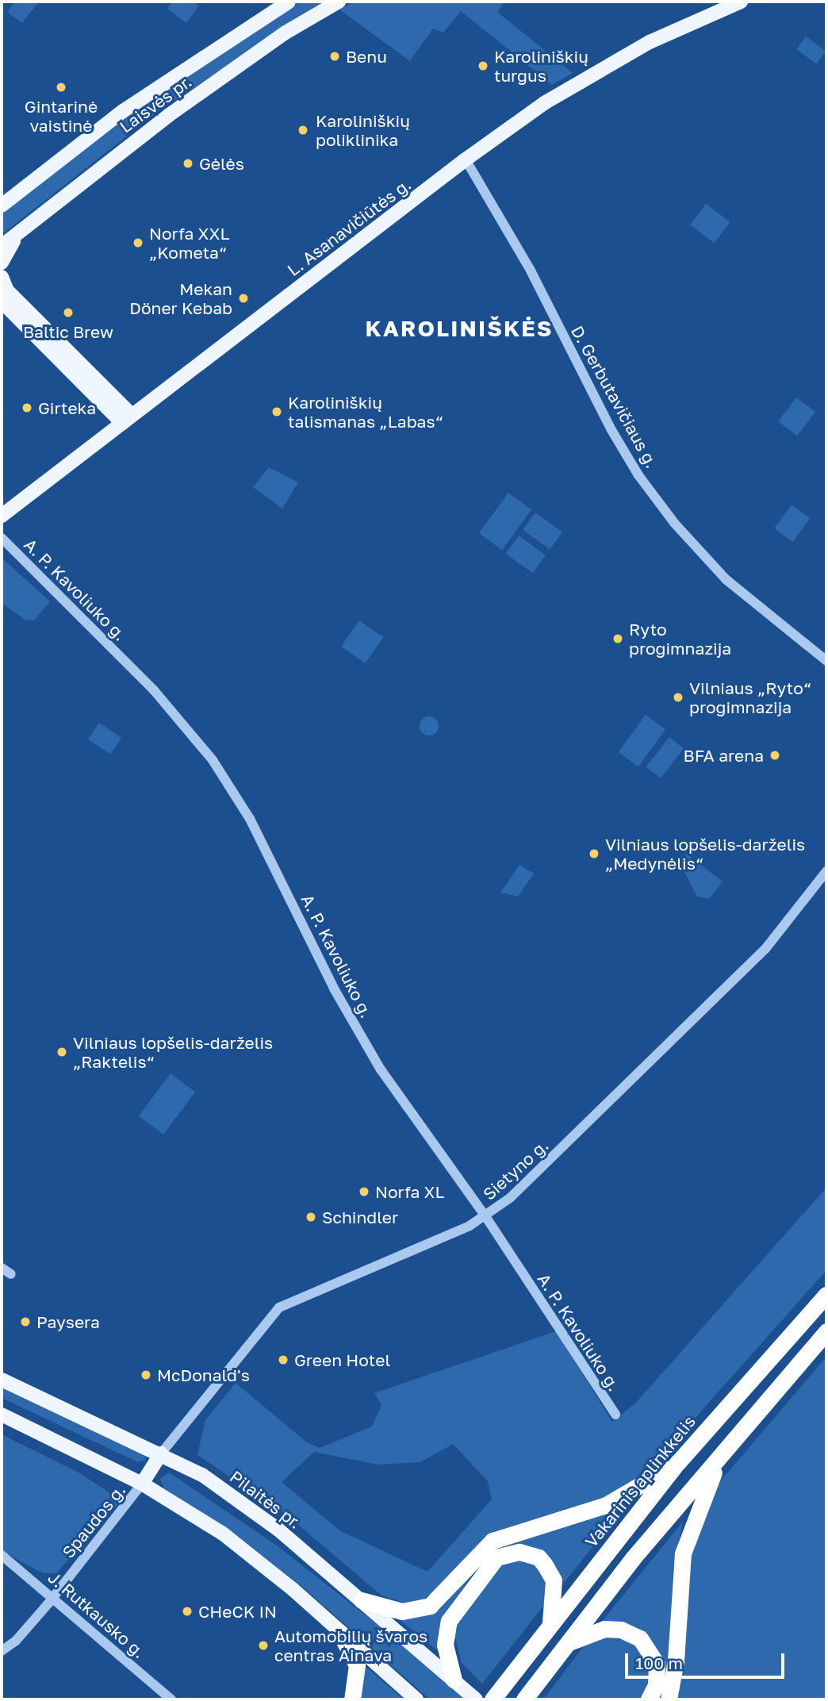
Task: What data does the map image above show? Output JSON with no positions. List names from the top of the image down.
{
  "streets": {
    "highway": ["Vakarinis aplinkkelis"],
    "main road": ["Laisvės pr.", "L. Asanavičiūtės g.", "Pilaitės pr."],
    "street": [
      "D. Gerbutavičiaus g.",
      "A. P. Kavoliuko g.",
      "Sietyno g.",
      "Spaudos g.",
      "J. Rutkausko g."
    ]
  },
  "crossings": [
    ["L. Asanavičiūtės g.", "D. Gerbutavičiaus g."],
    ["A. P. Kavoliuko g.", "Sietyno g."],
    ["Sietyno g.", "Pilaitės pr."],
    ["Spaudos g.", "J. Rutkausko g."]
  ],
  "districts": ["KAROLINIŠKĖS"],
  "places": [
    "Benu",
    "Karoliniškių turgus",
    "Gintarinė vaistinė",
    "Karoliniškių poliklinika",
    "Gėlės",
    "Norfa XXL „Kometa“",
    "Mekan Döner Kebab",
    "Baltic Brew",
    "Girteka",
    "Karoliniškių talismanas „Labas“",
    "Ryto progimnazija",
    "Vilniaus „Ryto“ progimnazija",
    "BFA arena",
    "Vilniaus lopšelis-darželis „Medynėlis“",
    "Vilniaus lopšelis-darželis „Raktelis“",
    "Norfa XL",
    "Schindler",
    "Paysera",
    "Green Hotel",
    "McDonald's",
    "CHeCK IN",
    "Automobilių švaros centras Ainava"
  ],
  "scale_bar": "100 m"
}
